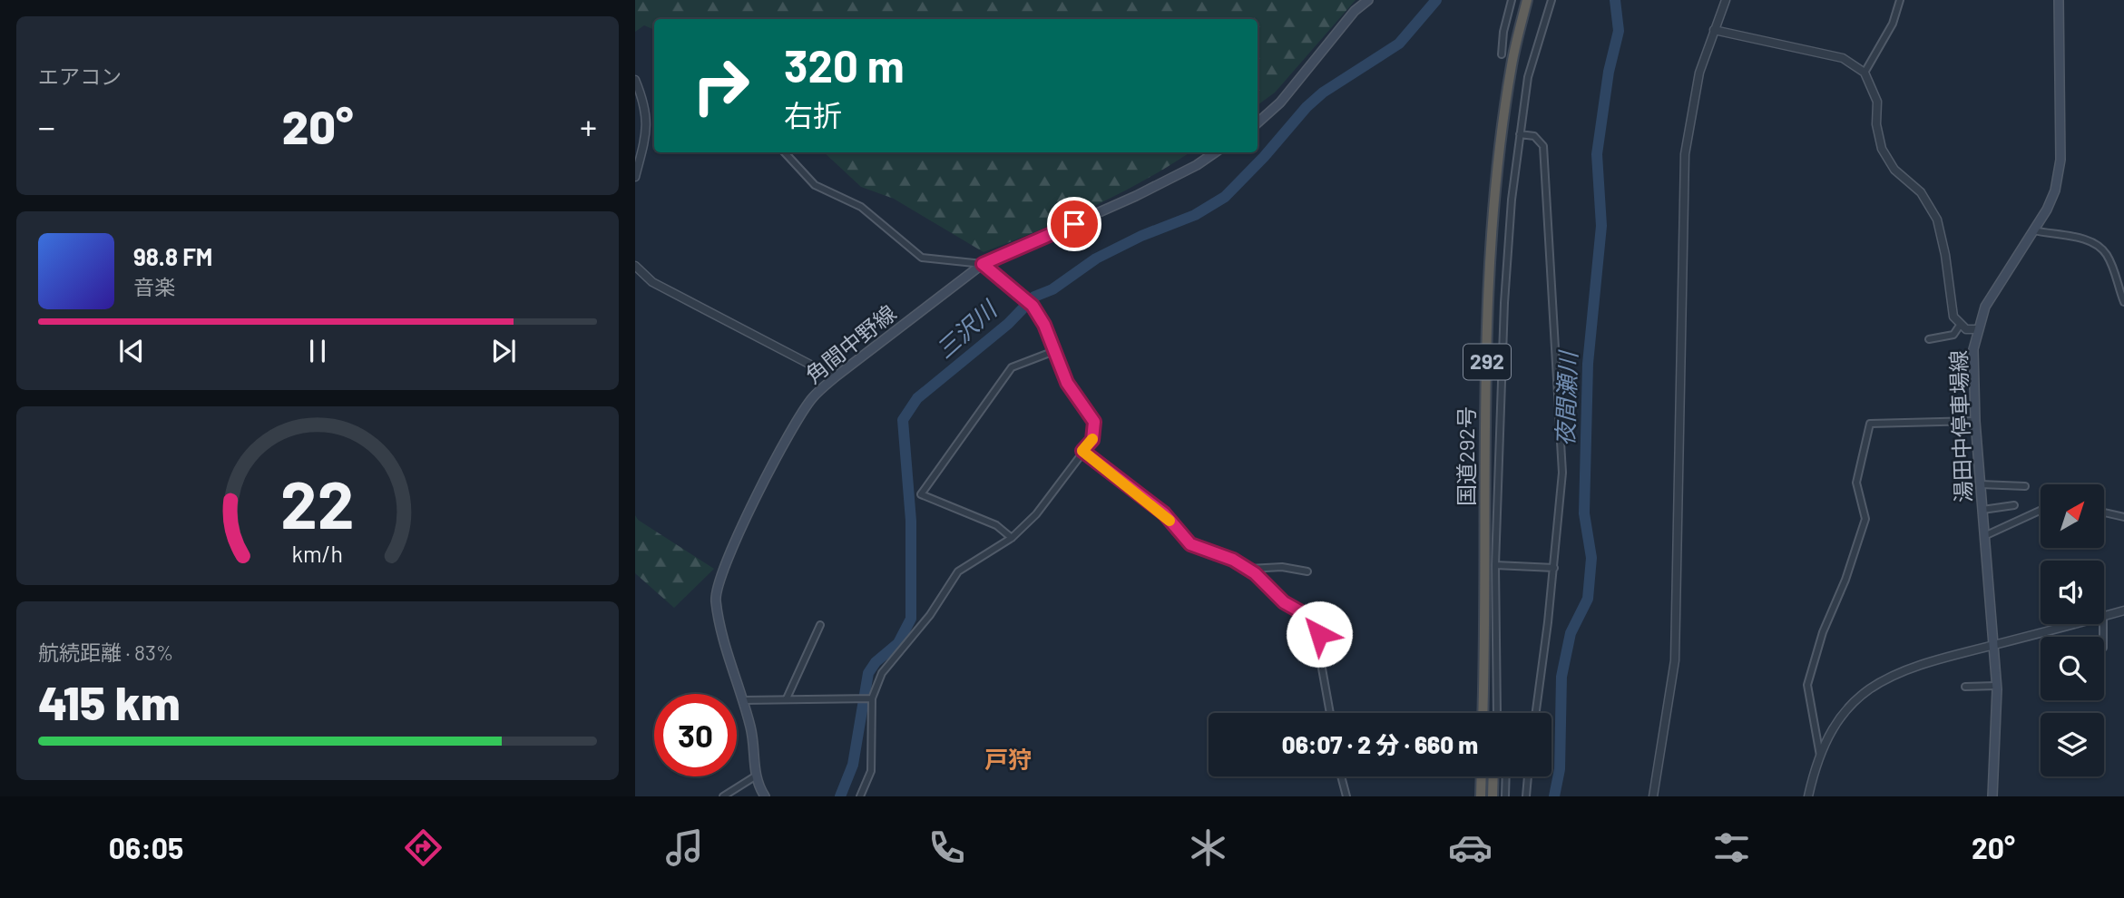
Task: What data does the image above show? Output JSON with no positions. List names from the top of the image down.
{
  "streets": {
    "highway": ["292", "国道292号"],
    "main road": ["角間中野線", "湯田中停車場線"]
  },
  "districts": ["戸狩"],
  "water": ["三沢川", "夜間瀬川"],
  "north": "top right",
  "page": {
    "tile": [
      "エアコン",
      ["航続距離 · 83%", "415 km"]
    ],
    "turn": ["320 m", "右折"],
    "heat": ["−", "20°", "+"],
    "song": ["98.8 FM", "音楽"],
    "limit": "30",
    "trip": "06:07 · 2 分 · 660 m",
    "tabs": ["06:05", "20°"],
    "gauge": ["22", "km/h"]
  }
}
